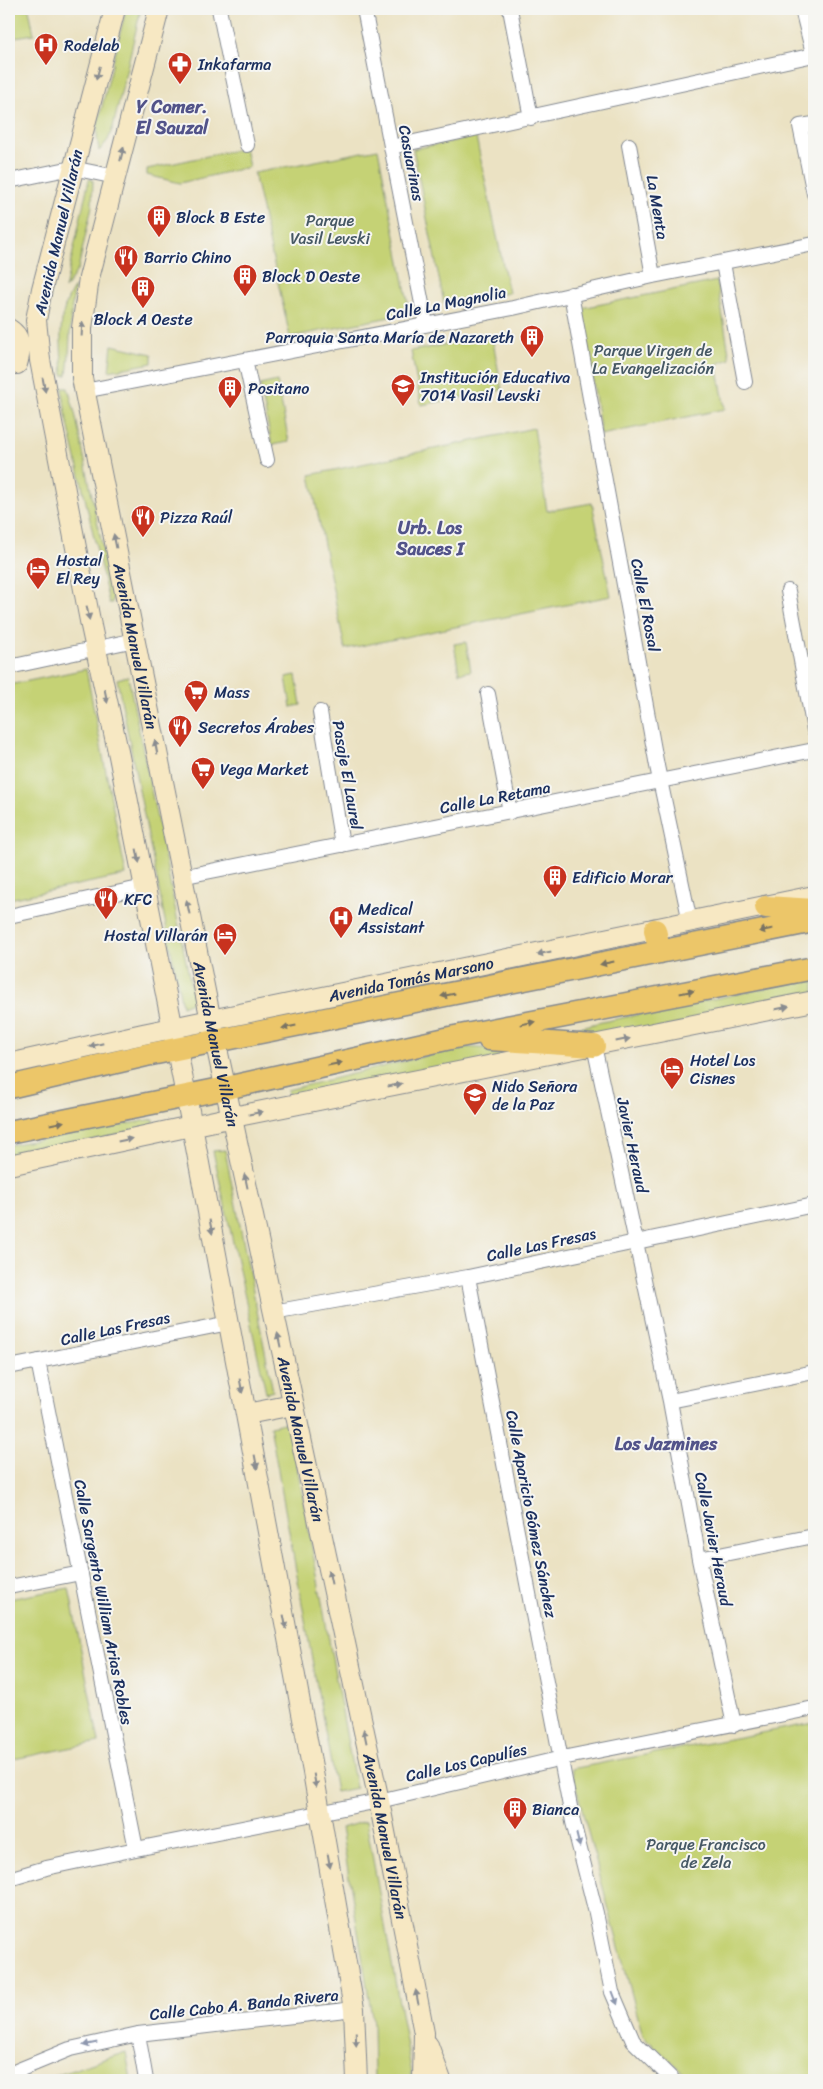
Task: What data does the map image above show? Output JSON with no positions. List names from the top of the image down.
{
  "streets": {
    "main road": ["Avenida Manuel Villarán", "Avenida Tomás Marsano"],
    "street": [
      "Casuarinas",
      "La Menta",
      "Calle La Magnolia",
      "Calle El Rosal",
      "Pasaje El Laurel",
      "Calle La Retama",
      "Javier Heraud",
      "Calle Las Fresas",
      "Calle Aparicio Gómez Sánchez",
      "Calle Javier Heraud",
      "Calle Sargento William Arias Robles",
      "Calle Los Capulíes",
      "Calle Cabo A. Banda Rivera"
    ]
  },
  "crossings": [
    ["Casuarinas", "Calle La Magnolia"],
    ["La Menta", "Calle La Magnolia"],
    ["Avenida Manuel Villarán", "Calle La Magnolia"],
    ["Avenida Manuel Villarán", "Calle La Retama"],
    ["Avenida Manuel Villarán", "Avenida Tomás Marsano"],
    ["Avenida Manuel Villarán", "Calle Las Fresas"],
    ["Avenida Manuel Villarán", "Calle Los Capulíes"],
    ["Avenida Manuel Villarán", "Calle Cabo A. Banda Rivera"],
    ["Calle La Magnolia", "Calle El Rosal"],
    ["Calle El Rosal", "Calle La Retama"],
    ["Calle El Rosal", "Avenida Tomás Marsano"],
    ["Pasaje El Laurel", "Calle La Retama"],
    ["Javier Heraud", "Calle Las Fresas"],
    ["Javier Heraud", "Calle Javier Heraud"],
    ["Calle Las Fresas", "Calle Aparicio Gómez Sánchez"],
    ["Calle Las Fresas", "Calle Javier Heraud"],
    ["Calle Las Fresas", "Calle Sargento William Arias Robles"],
    ["Calle Aparicio Gómez Sánchez", "Calle Los Capulíes"],
    ["Calle Javier Heraud", "Calle Los Capulíes"],
    ["Calle Sargento William Arias Robles", "Calle Los Capulíes"]
  ],
  "one_way": ["Calle Aparicio Gómez Sánchez", "Calle Cabo A. Banda Rivera"],
  "districts": ["Y Comer. El Sauzal", "Urb. Los Sauces I", "Los Jazmines"],
  "parks": ["Parque Vasil Levski", "Parque Virgen de La Evangelización", "Parque Francisco de Zela"],
  "places": {
    "hospital": ["Rodelab", "Medical Assistant"],
    "pharmacy": ["Inkafarma"],
    "building": [
      "Block B Este",
      "Block D Oeste",
      "Block A Oeste",
      "Parroquia Santa María de Nazareth",
      "Positano",
      "Edificio Morar",
      "Bianca"
    ],
    "restaurant": [
      "Barrio Chino",
      "Pizza Raúl",
      "Secretos Árabes",
      "KFC"
    ],
    "school or university": ["Institución Educativa 7014 Vasil Levski", "Nido Señora de la Paz"],
    "hotel": ["Hostal El Rey", "Hostal Villarán", "Hotel Los Cisnes"],
    "supermarket": ["Mass", "Vega Market"]
  }
}
